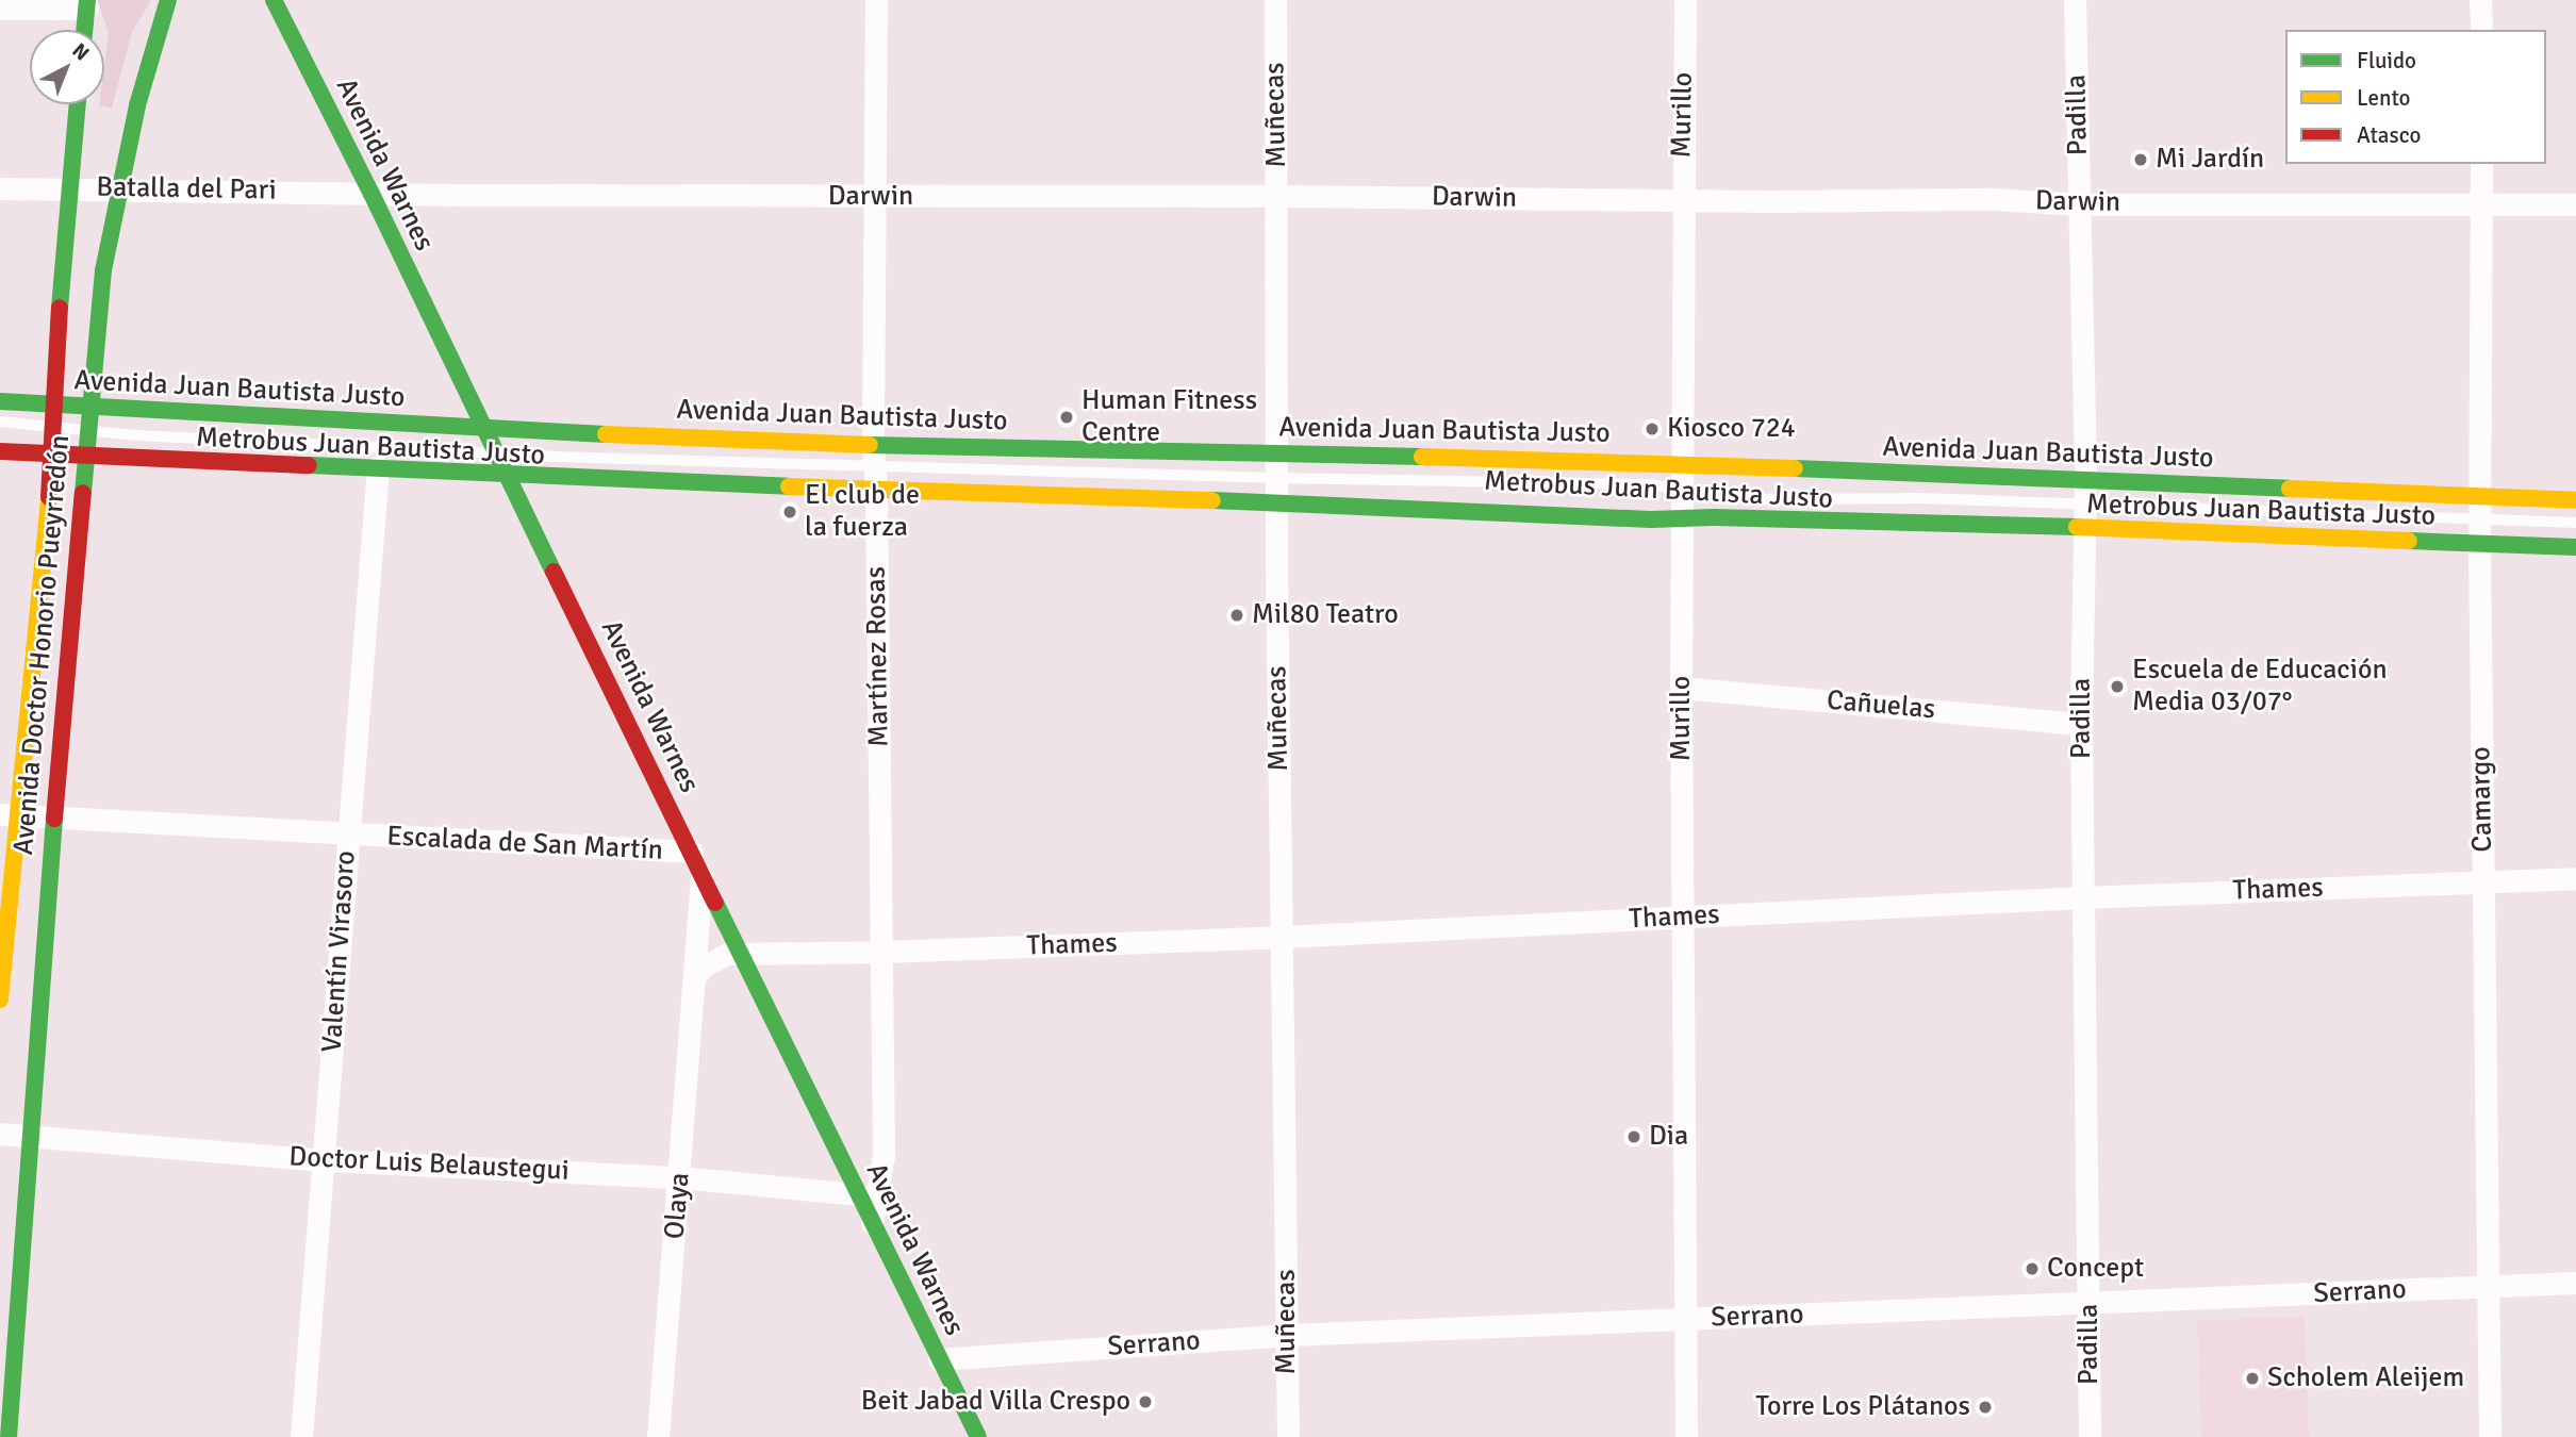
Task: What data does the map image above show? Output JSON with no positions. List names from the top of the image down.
{
  "streets": {
    "main road": ["Avenida Warnes", "Avenida Juan Bautista Justo", "Avenida Doctor Honorio Pueyrredón"],
    "street": [
      "Muñecas",
      "Murillo",
      "Padilla",
      "Batalla del Pari",
      "Darwin",
      "Martínez Rosas",
      "Cañuelas",
      "Camargo",
      "Escalada de San Martín",
      "Thames",
      "Valentín Virasoro",
      "Doctor Luis Belaustegui",
      "Olaya",
      "Serrano"
    ],
    "lane": ["Metrobus Juan Bautista Justo"]
  },
  "crossings": [
    ["Muñecas", "Darwin"],
    ["Muñecas", "Avenida Juan Bautista Justo"],
    ["Muñecas", "Metrobus Juan Bautista Justo"],
    ["Muñecas", "Thames"],
    ["Muñecas", "Serrano"],
    ["Murillo", "Darwin"],
    ["Murillo", "Avenida Juan Bautista Justo"],
    ["Murillo", "Metrobus Juan Bautista Justo"],
    ["Murillo", "Cañuelas"],
    ["Murillo", "Thames"],
    ["Murillo", "Serrano"],
    ["Padilla", "Darwin"],
    ["Padilla", "Avenida Juan Bautista Justo"],
    ["Padilla", "Metrobus Juan Bautista Justo"],
    ["Padilla", "Cañuelas"],
    ["Padilla", "Thames"],
    ["Padilla", "Serrano"],
    ["Avenida Warnes", "Batalla del Pari"],
    ["Avenida Warnes", "Darwin"],
    ["Avenida Warnes", "Avenida Juan Bautista Justo"],
    ["Avenida Warnes", "Metrobus Juan Bautista Justo"],
    ["Avenida Warnes", "Martínez Rosas"],
    ["Avenida Warnes", "Escalada de San Martín"],
    ["Avenida Warnes", "Thames"],
    ["Avenida Warnes", "Doctor Luis Belaustegui"],
    ["Avenida Warnes", "Olaya"],
    ["Avenida Warnes", "Serrano"],
    ["Batalla del Pari", "Darwin"],
    ["Batalla del Pari", "Avenida Doctor Honorio Pueyrredón"],
    ["Darwin", "Martínez Rosas"],
    ["Darwin", "Camargo"],
    ["Avenida Juan Bautista Justo", "Metrobus Juan Bautista Justo"],
    ["Avenida Juan Bautista Justo", "Avenida Doctor Honorio Pueyrredón"],
    ["Avenida Juan Bautista Justo", "Martínez Rosas"],
    ["Avenida Juan Bautista Justo", "Camargo"],
    ["Avenida Juan Bautista Justo", "Valentín Virasoro"],
    ["Metrobus Juan Bautista Justo", "Avenida Doctor Honorio Pueyrredón"],
    ["Metrobus Juan Bautista Justo", "Martínez Rosas"],
    ["Metrobus Juan Bautista Justo", "Camargo"],
    ["Avenida Doctor Honorio Pueyrredón", "Escalada de San Martín"],
    ["Avenida Doctor Honorio Pueyrredón", "Doctor Luis Belaustegui"],
    ["Martínez Rosas", "Thames"],
    ["Camargo", "Thames"],
    ["Camargo", "Serrano"],
    ["Escalada de San Martín", "Valentín Virasoro"],
    ["Escalada de San Martín", "Olaya"],
    ["Valentín Virasoro", "Doctor Luis Belaustegui"],
    ["Doctor Luis Belaustegui", "Olaya"]
  ],
  "places": [
    "Mi Jardín",
    "Human Fitness Centre",
    "Kiosco 724",
    "El club de la fuerza",
    "Mil80 Teatro",
    "Escuela de Educación Media 03/07°",
    "Dia",
    "Concept",
    "Scholem Aleijem",
    "Beit Jabad Villa Crespo",
    "Torre Los Plátanos"
  ],
  "legend": ["Fluido", "Lento", "Atasco"],
  "north": "top right"
}
